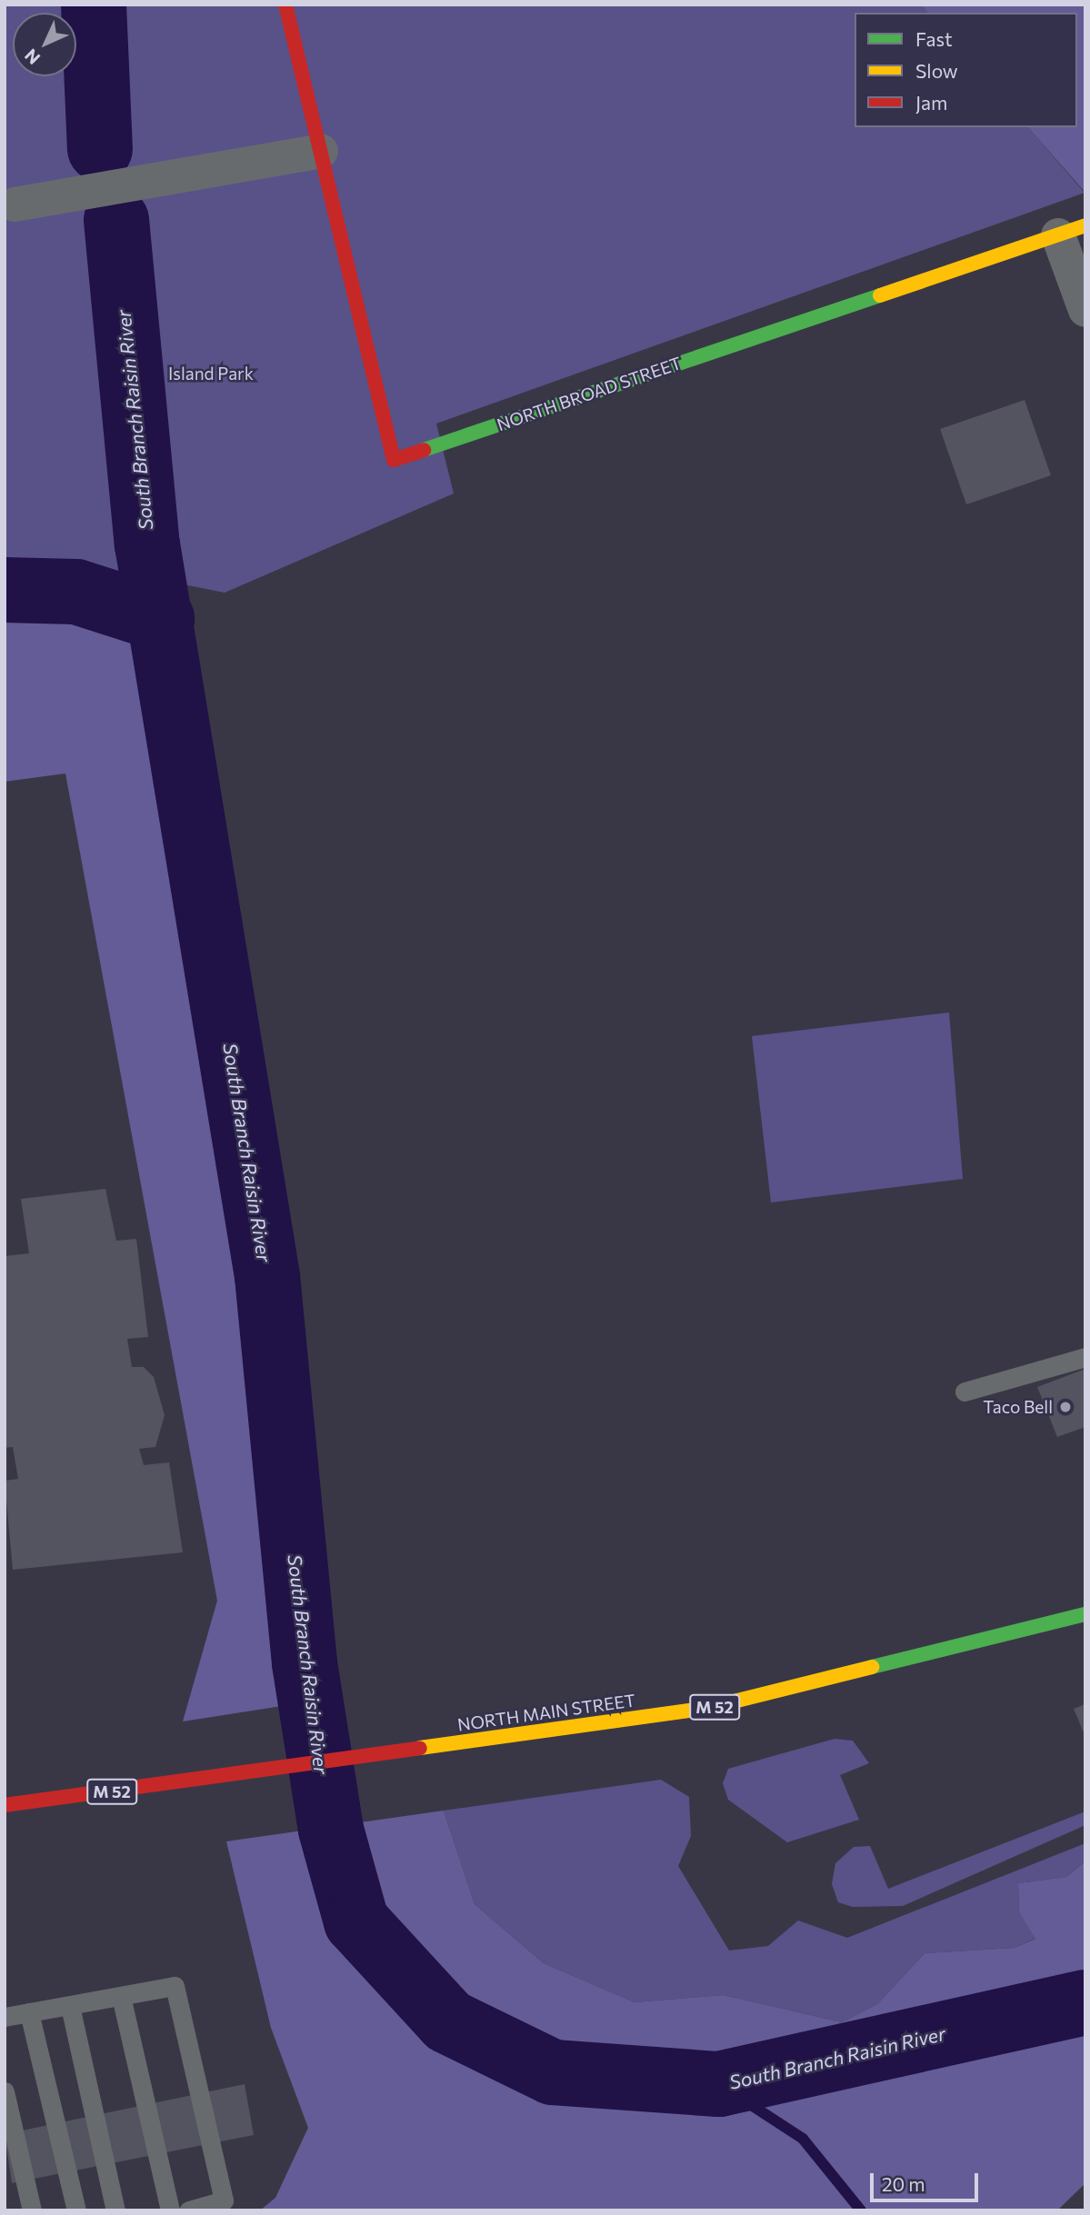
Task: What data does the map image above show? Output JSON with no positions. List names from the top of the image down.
{
  "streets": {
    "street": ["NORTH BROAD STREET", "M 52", "NORTH MAIN STREET"]
  },
  "water": ["South Branch Raisin River"],
  "parks": ["Island Park"],
  "places": ["Taco Bell"],
  "legend": ["Fast", "Slow", "Jam"],
  "scale_bar": "20 m",
  "north": "bottom left"
}
